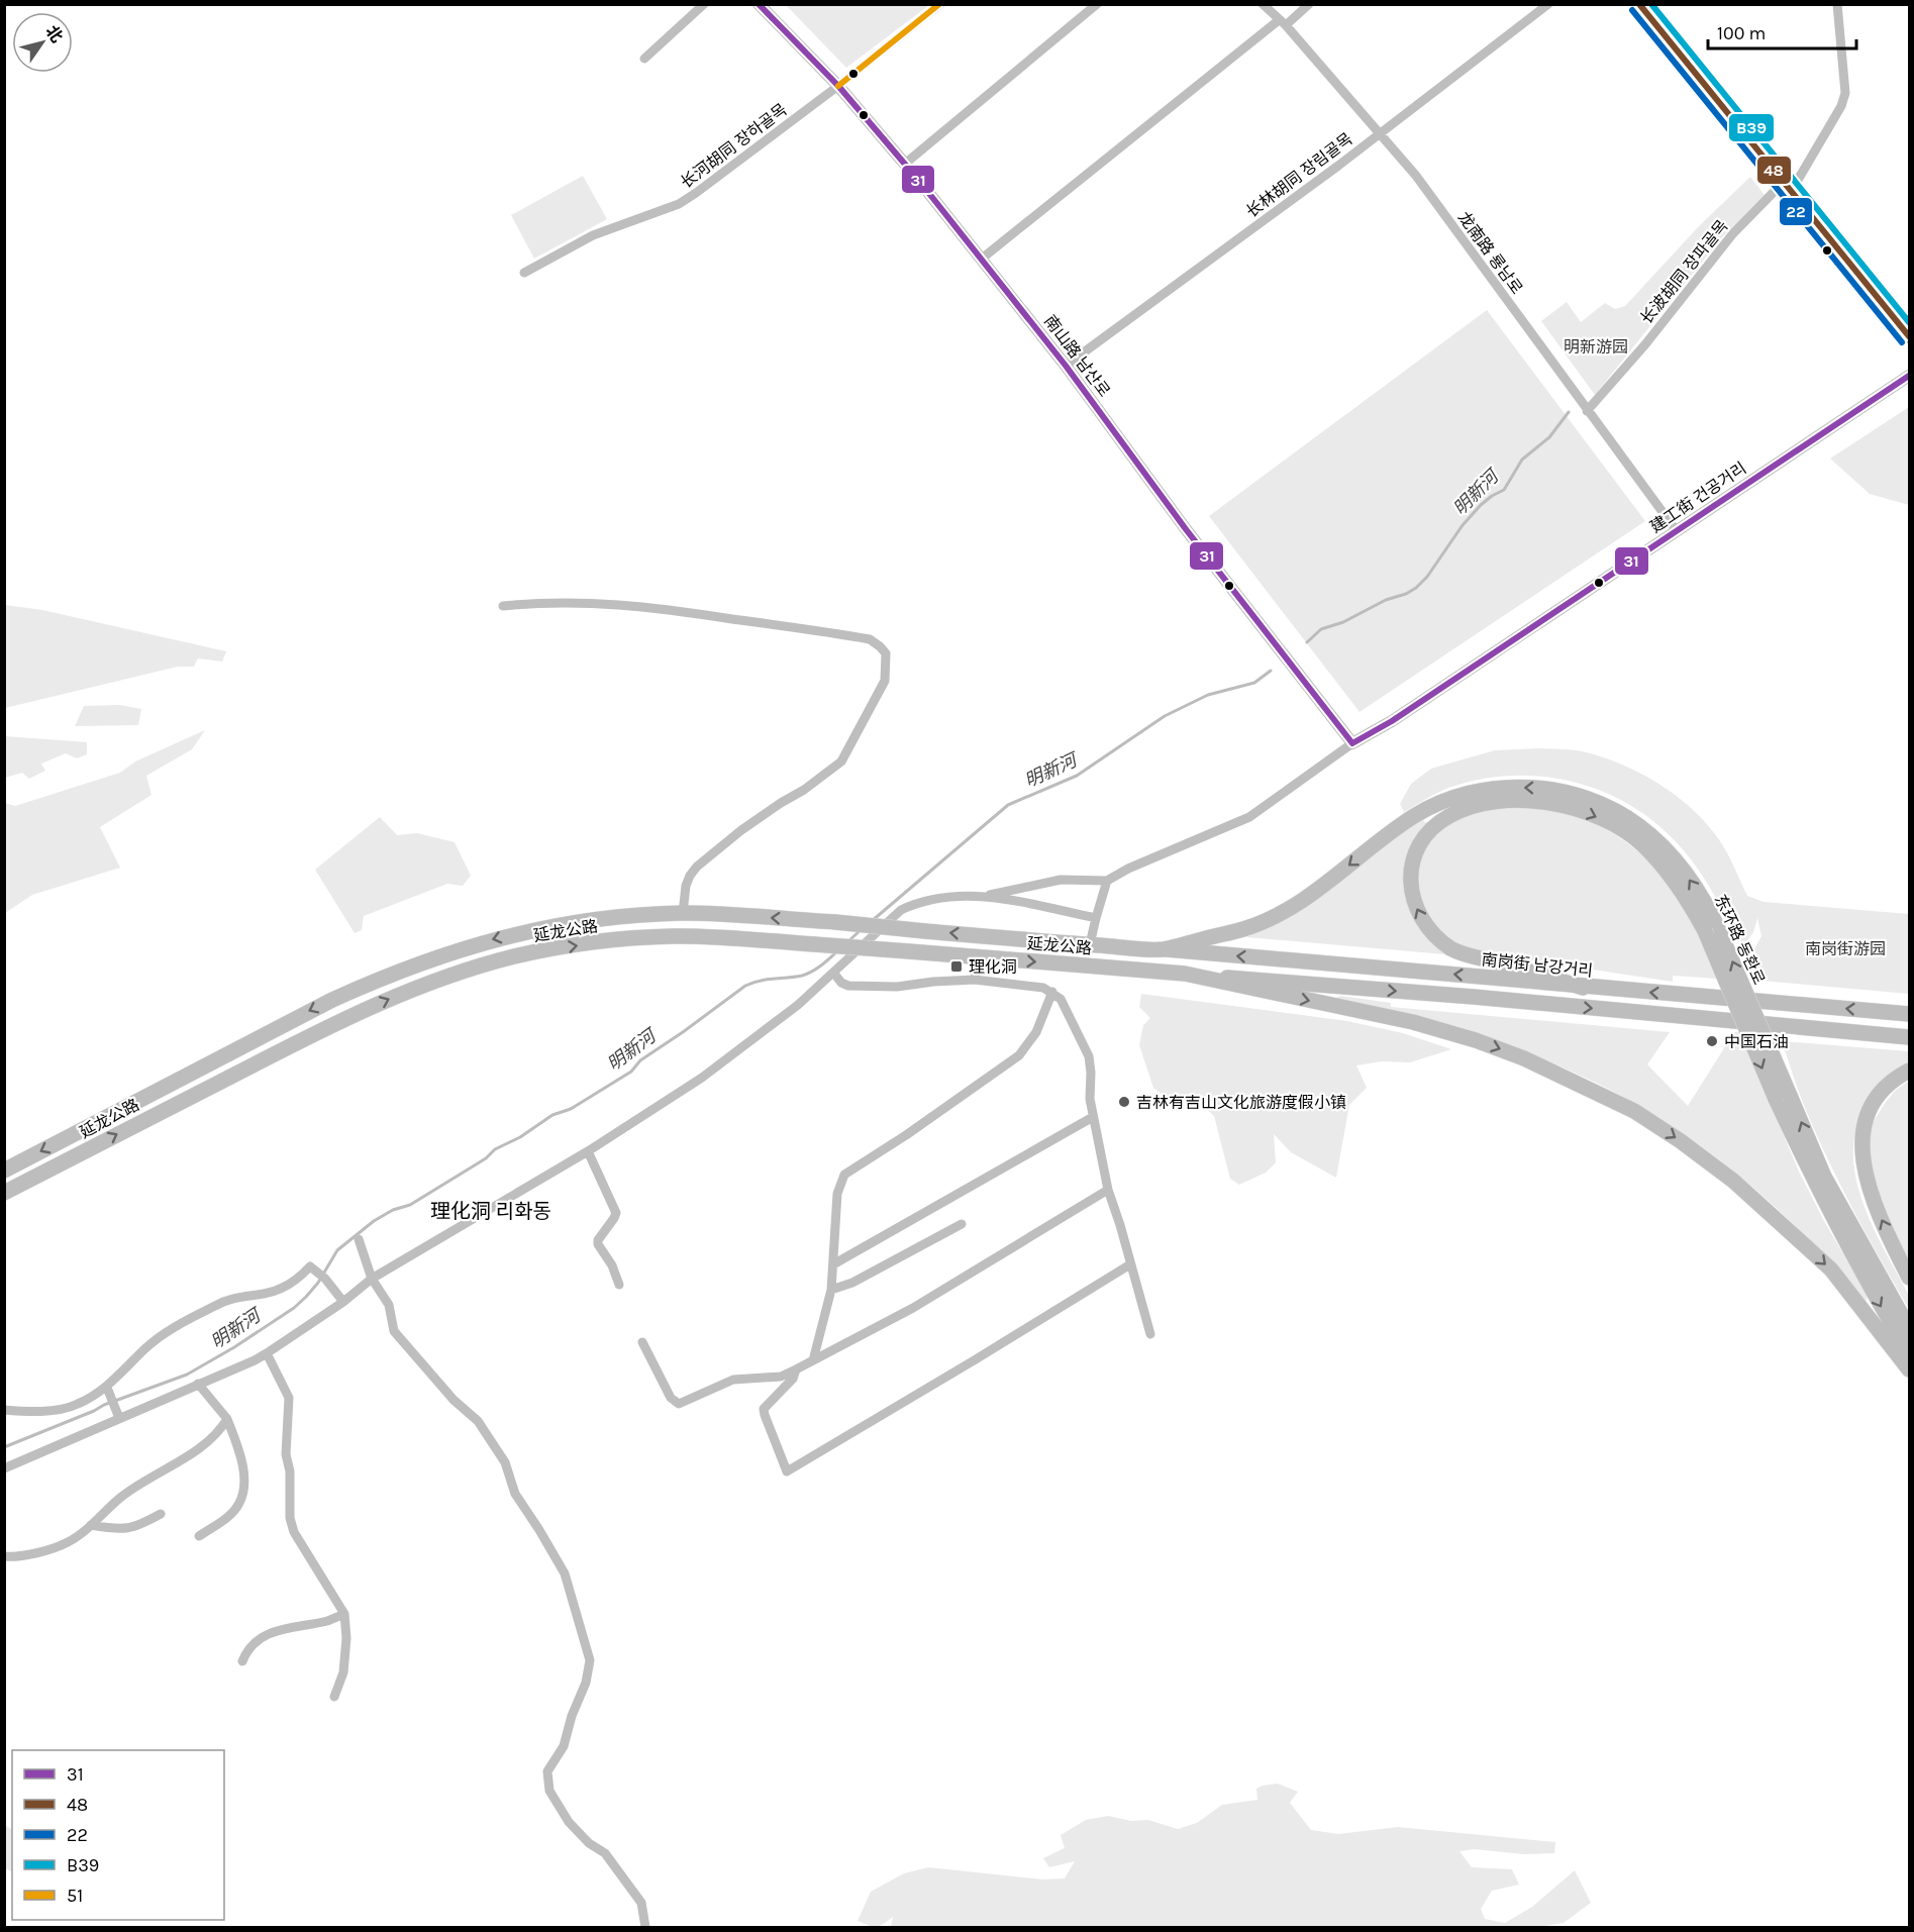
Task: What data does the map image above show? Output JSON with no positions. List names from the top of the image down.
{
  "streets": {
    "main road": ["延龙公路", "东环路 동환로", "南岗街 남강거리"],
    "street": [
      "长河胡同 장하골목",
      "长林胡同 장림골목",
      "龙南路 룡남로",
      "长波胡同 장파골목",
      "南山路 남산로",
      "建工街 건공거리"
    ]
  },
  "crossings": [
    ["长河胡同 장하골목", "南山路 남산로"],
    ["长林胡同 장림골목", "龙南路 룡남로"],
    ["长林胡同 장림골목", "南山路 남산로"],
    ["龙南路 룡남로", "长波胡同 장파골목"],
    ["龙南路 룡남로", "建工街 건공거리"],
    ["南山路 남산로", "建工街 건공거리"],
    ["延龙公路", "东环路 동환로"],
    ["延龙公路", "南岗街 남강거리"],
    ["东环路 동환로", "南岗街 남강거리"]
  ],
  "districts": ["理化洞 리화동"],
  "water": ["明新河"],
  "parks": ["明新游园", "南岗街游园"],
  "places": {
    "transit": ["理化洞"],
    "other": ["中国石油", "吉林有吉山文化旅游度假小镇"]
  },
  "lines": [
    "transit line 31",
    "transit line 48",
    "transit line B39",
    "transit line 51",
    "transit line 22"
  ],
  "legend": [
    "31",
    "48",
    "22",
    "B39",
    "51"
  ],
  "scale_bar": "100 m",
  "north": "top right"
}
